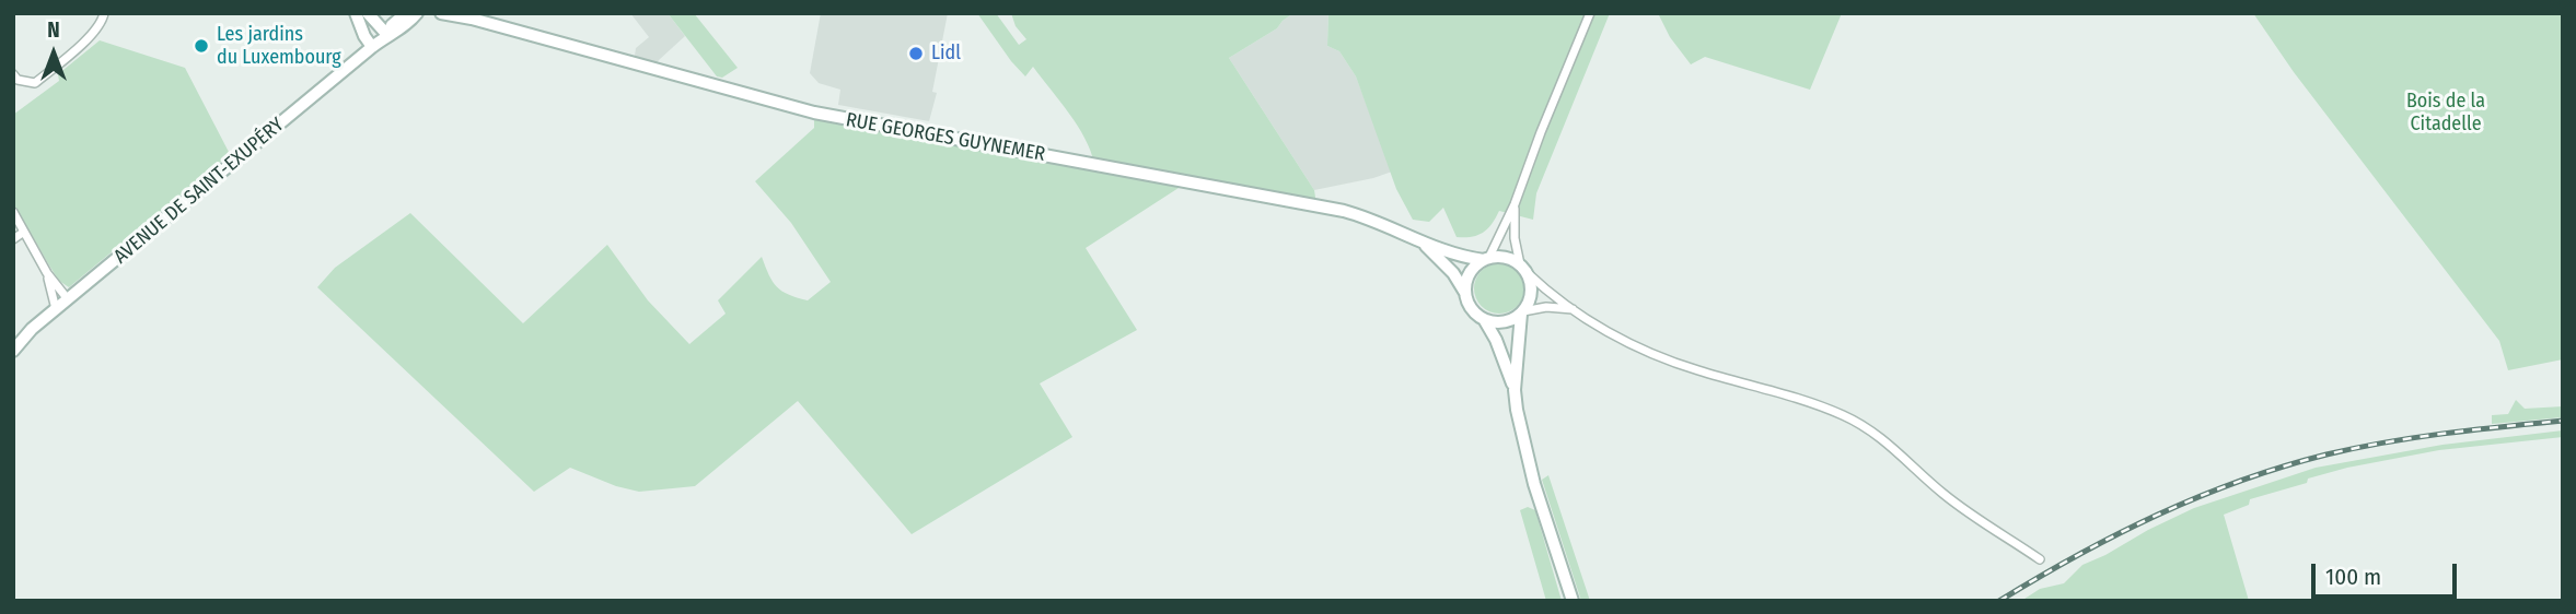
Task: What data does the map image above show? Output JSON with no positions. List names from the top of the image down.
{
  "streets": {
    "street": ["RUE GEORGES GUYNEMER", "AVENUE DE SAINT-EXUPÉRY"]
  },
  "parks": ["Bois de la Citadelle"],
  "places": ["Les jardins du Luxembourg", "Lidl"],
  "scale_bar": "100 m",
  "north": "top"
}
